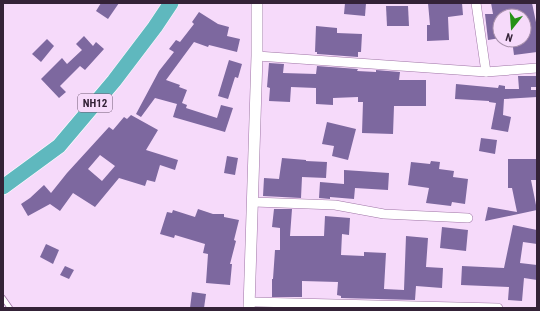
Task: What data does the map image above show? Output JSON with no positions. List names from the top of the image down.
{
  "streets": {
    "highway": ["NH12"]
  },
  "north": "bottom"
}
